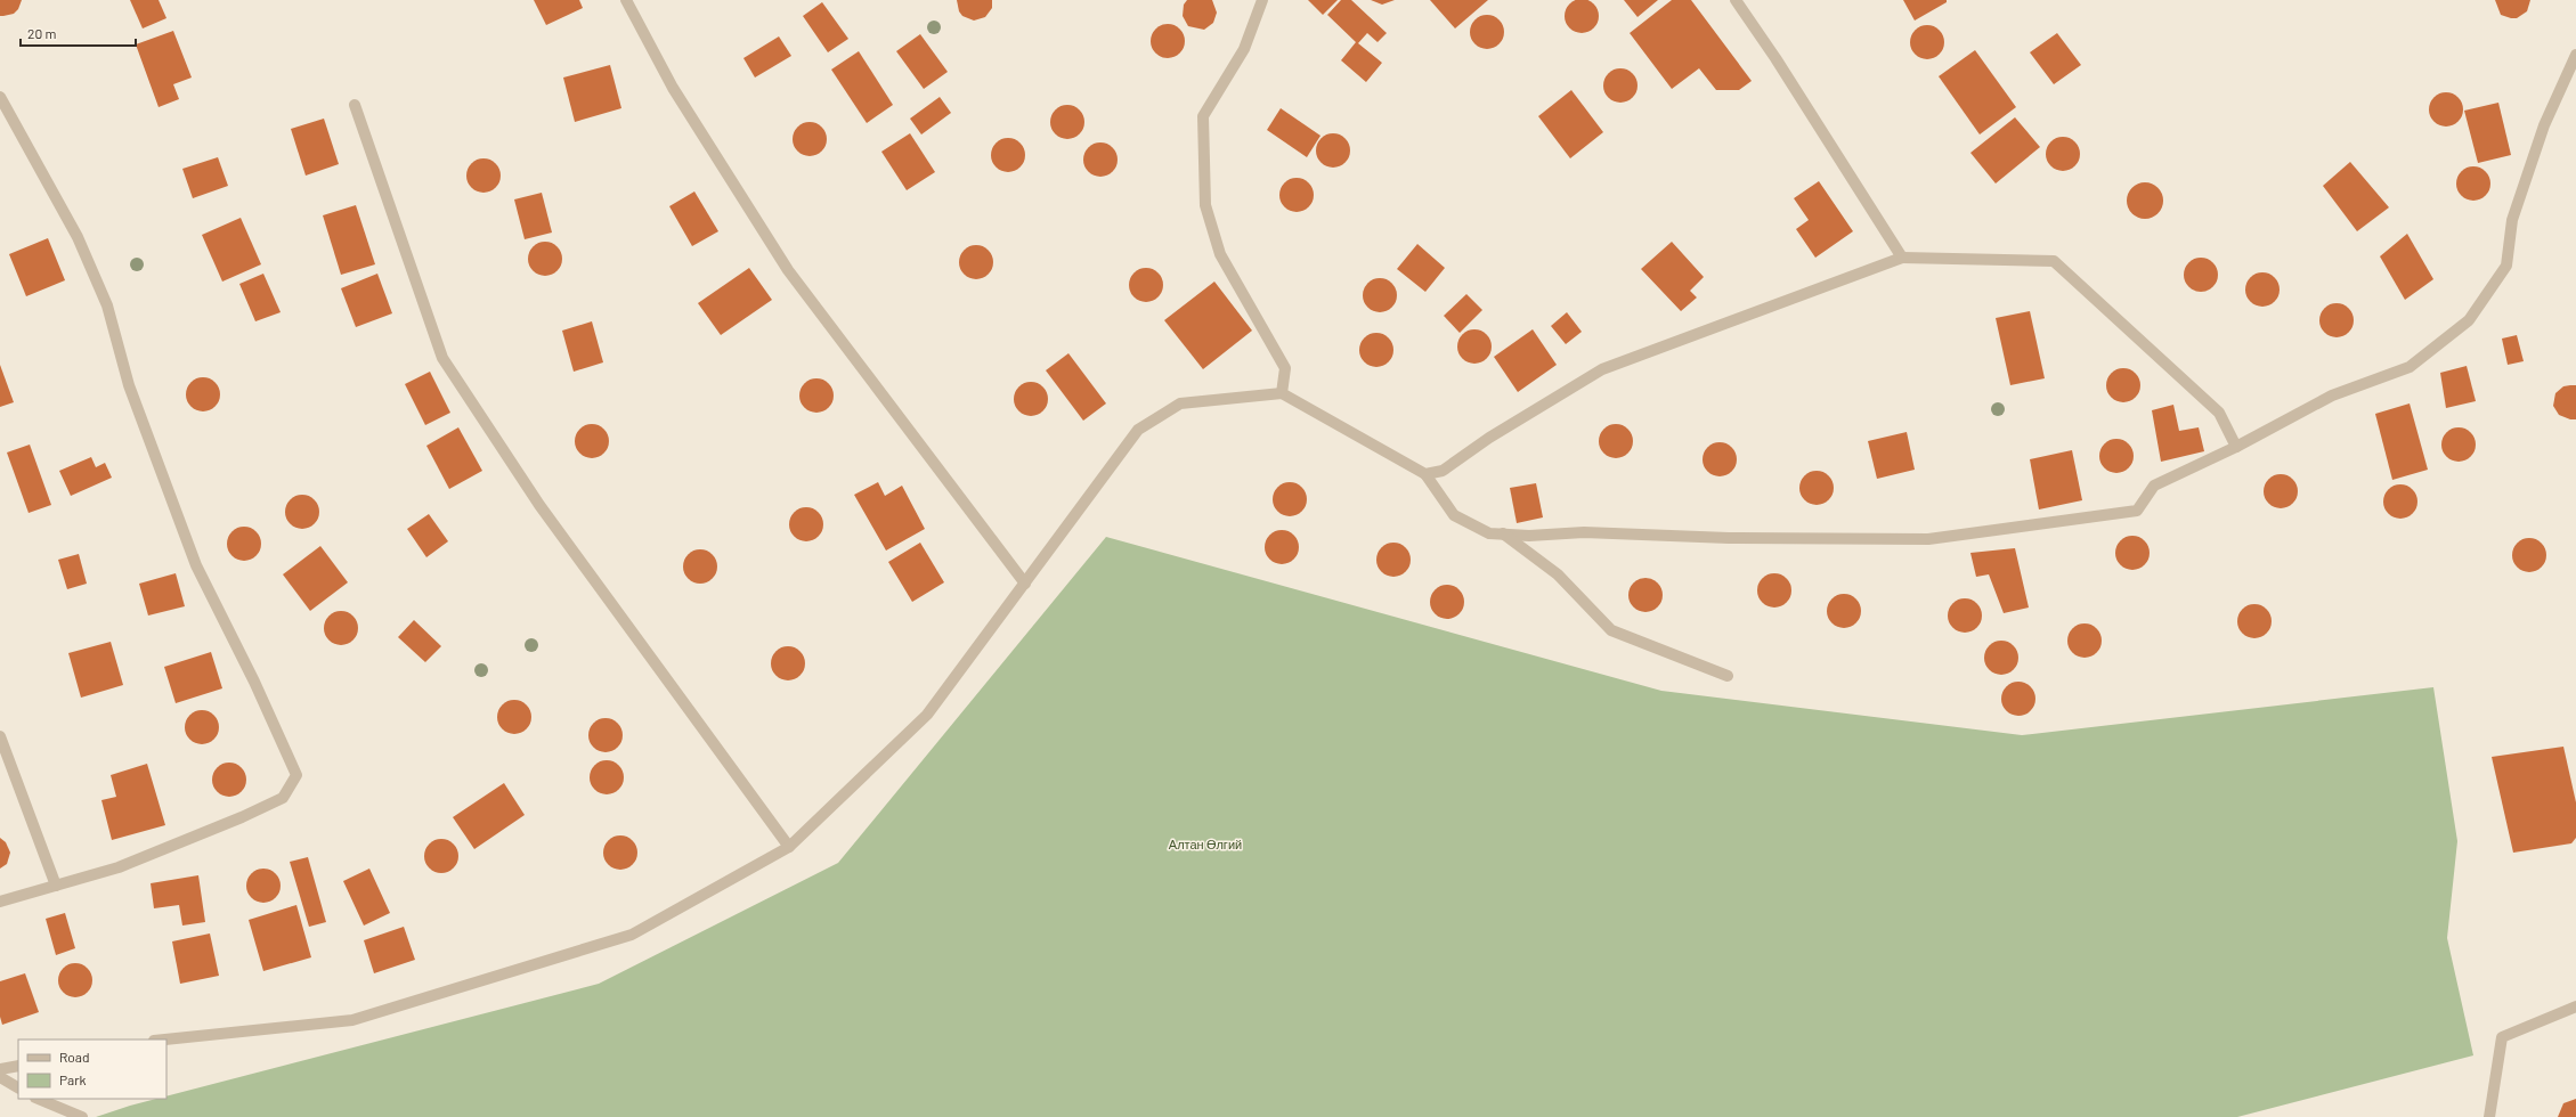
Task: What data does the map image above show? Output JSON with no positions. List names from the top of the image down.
{
  "parks": ["Алтан Өлгий"],
  "legend": ["Road", "Park"],
  "scale_bar": "20 m"
}
